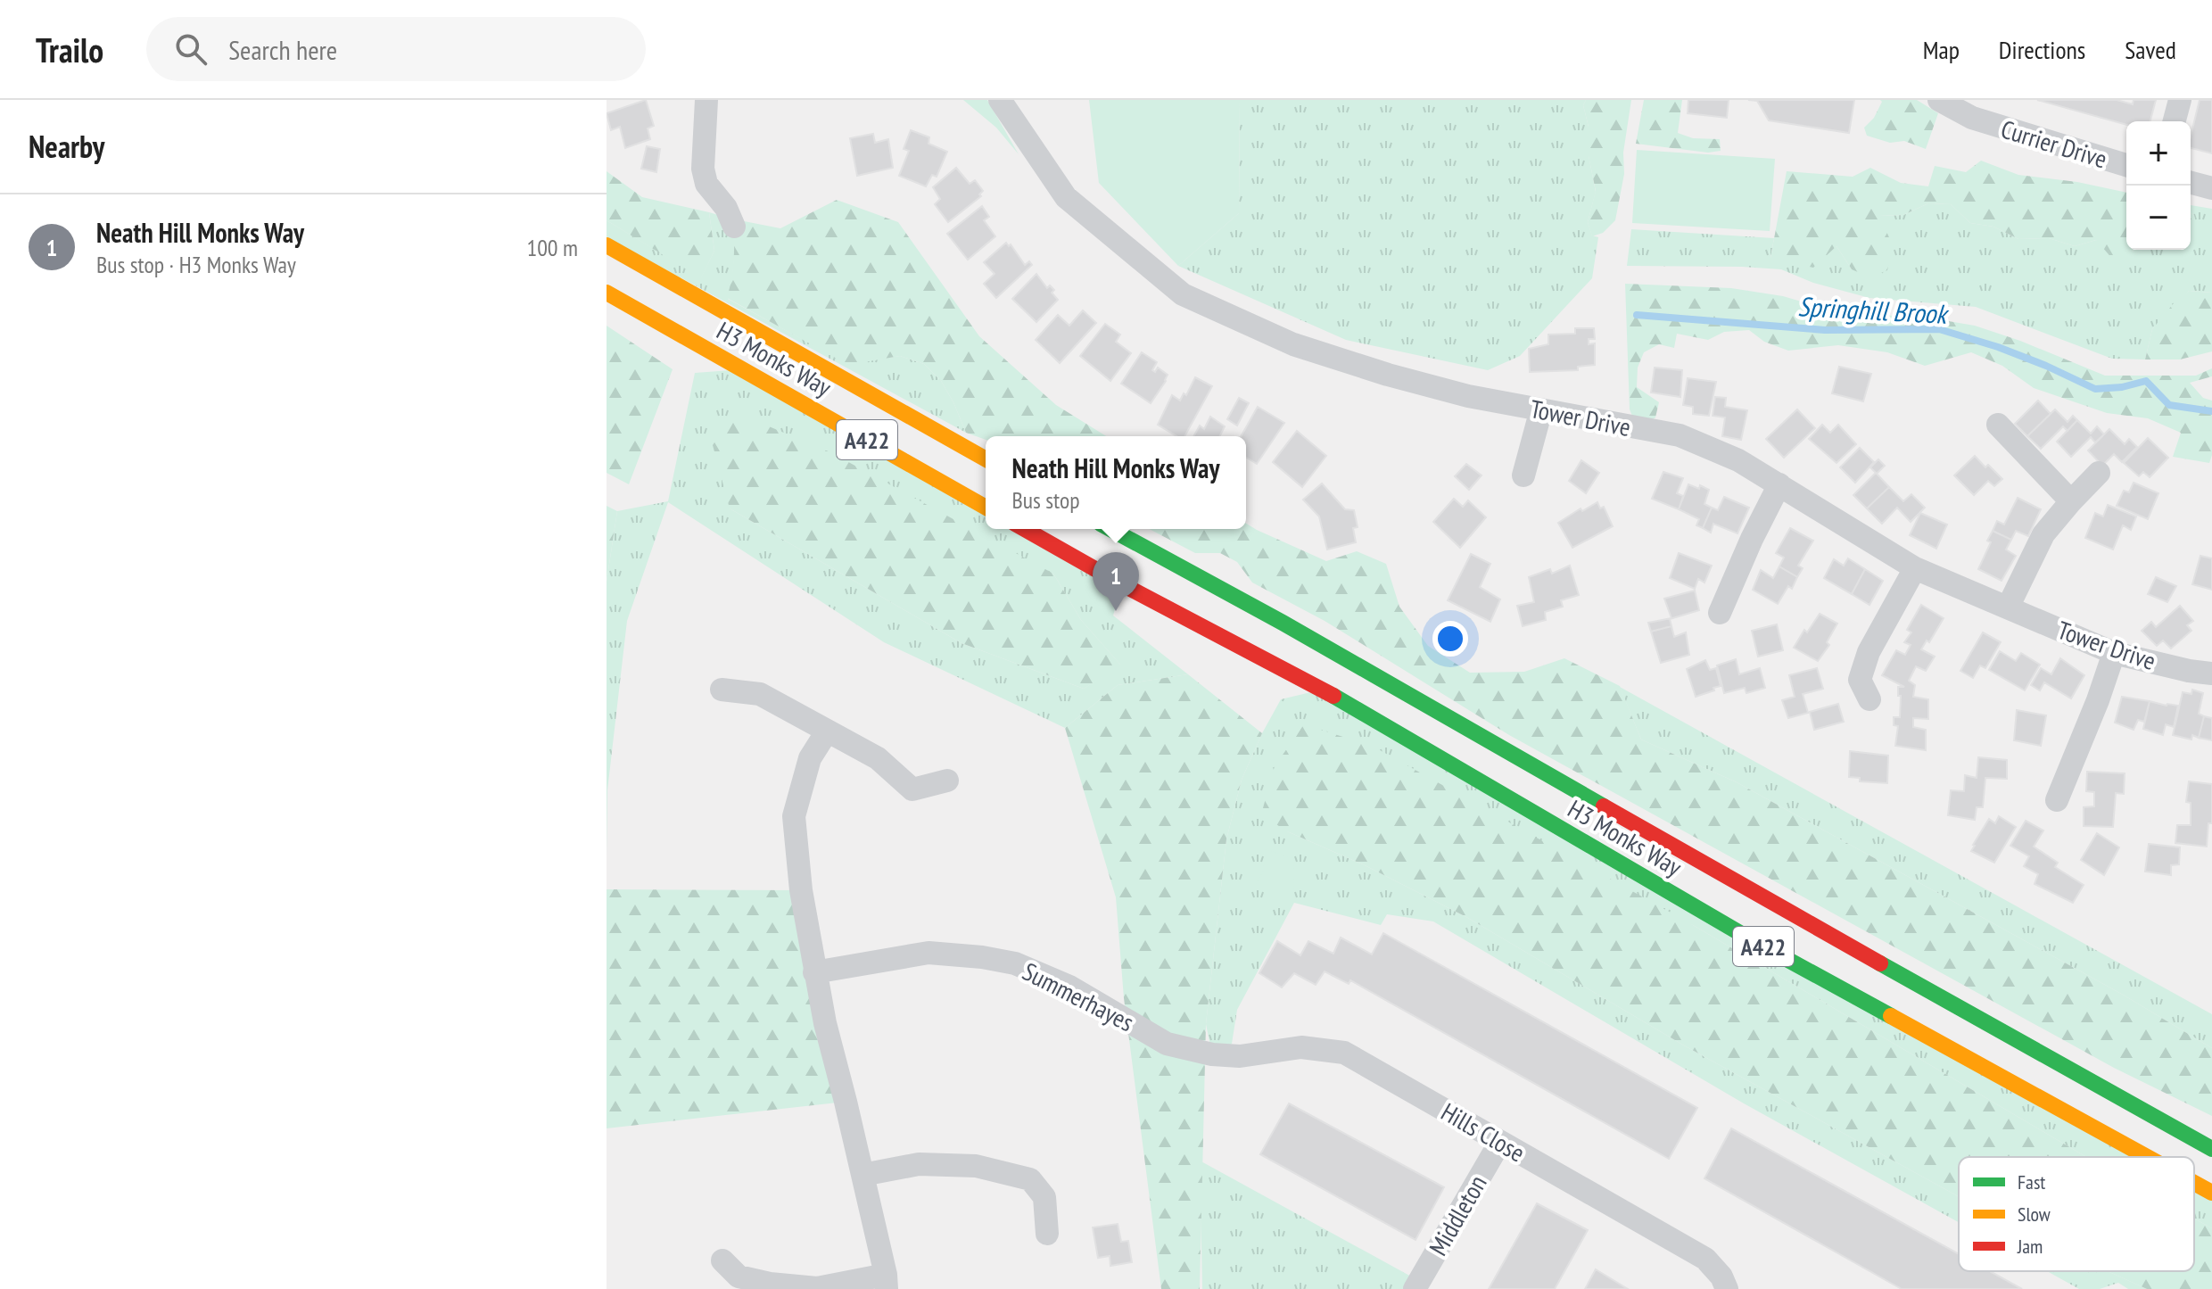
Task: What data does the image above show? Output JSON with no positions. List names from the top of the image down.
{
  "streets": {
    "main road": ["H3 Monks Way", "A422"],
    "street": [
      "Currier Drive",
      "Tower Drive",
      "Summerhayes",
      "Hills Close",
      "Middleton"
    ]
  },
  "crossings": [
    ["Summerhayes", "Hills Close"],
    ["Hills Close", "Middleton"]
  ],
  "water": ["Springhill Brook"],
  "legend": ["Fast", "Slow", "Jam"],
  "page": {
    "header": "Trailo",
    "search": "Search here",
    "nav": ["Map", "Directions", "Saved"],
    "heading": "Nearby",
    "map_buttons": ["+", "−"],
    "list": [
      {
        "mark": "1",
        "name": "Neath Hill Monks Way",
        "note": "Bus stop · H3 Monks Way",
        "value": "100 m"
      }
    ],
    "popup": ["Neath Hill Monks Way", "Bus stop"],
    "pins": "1"
  }
}
